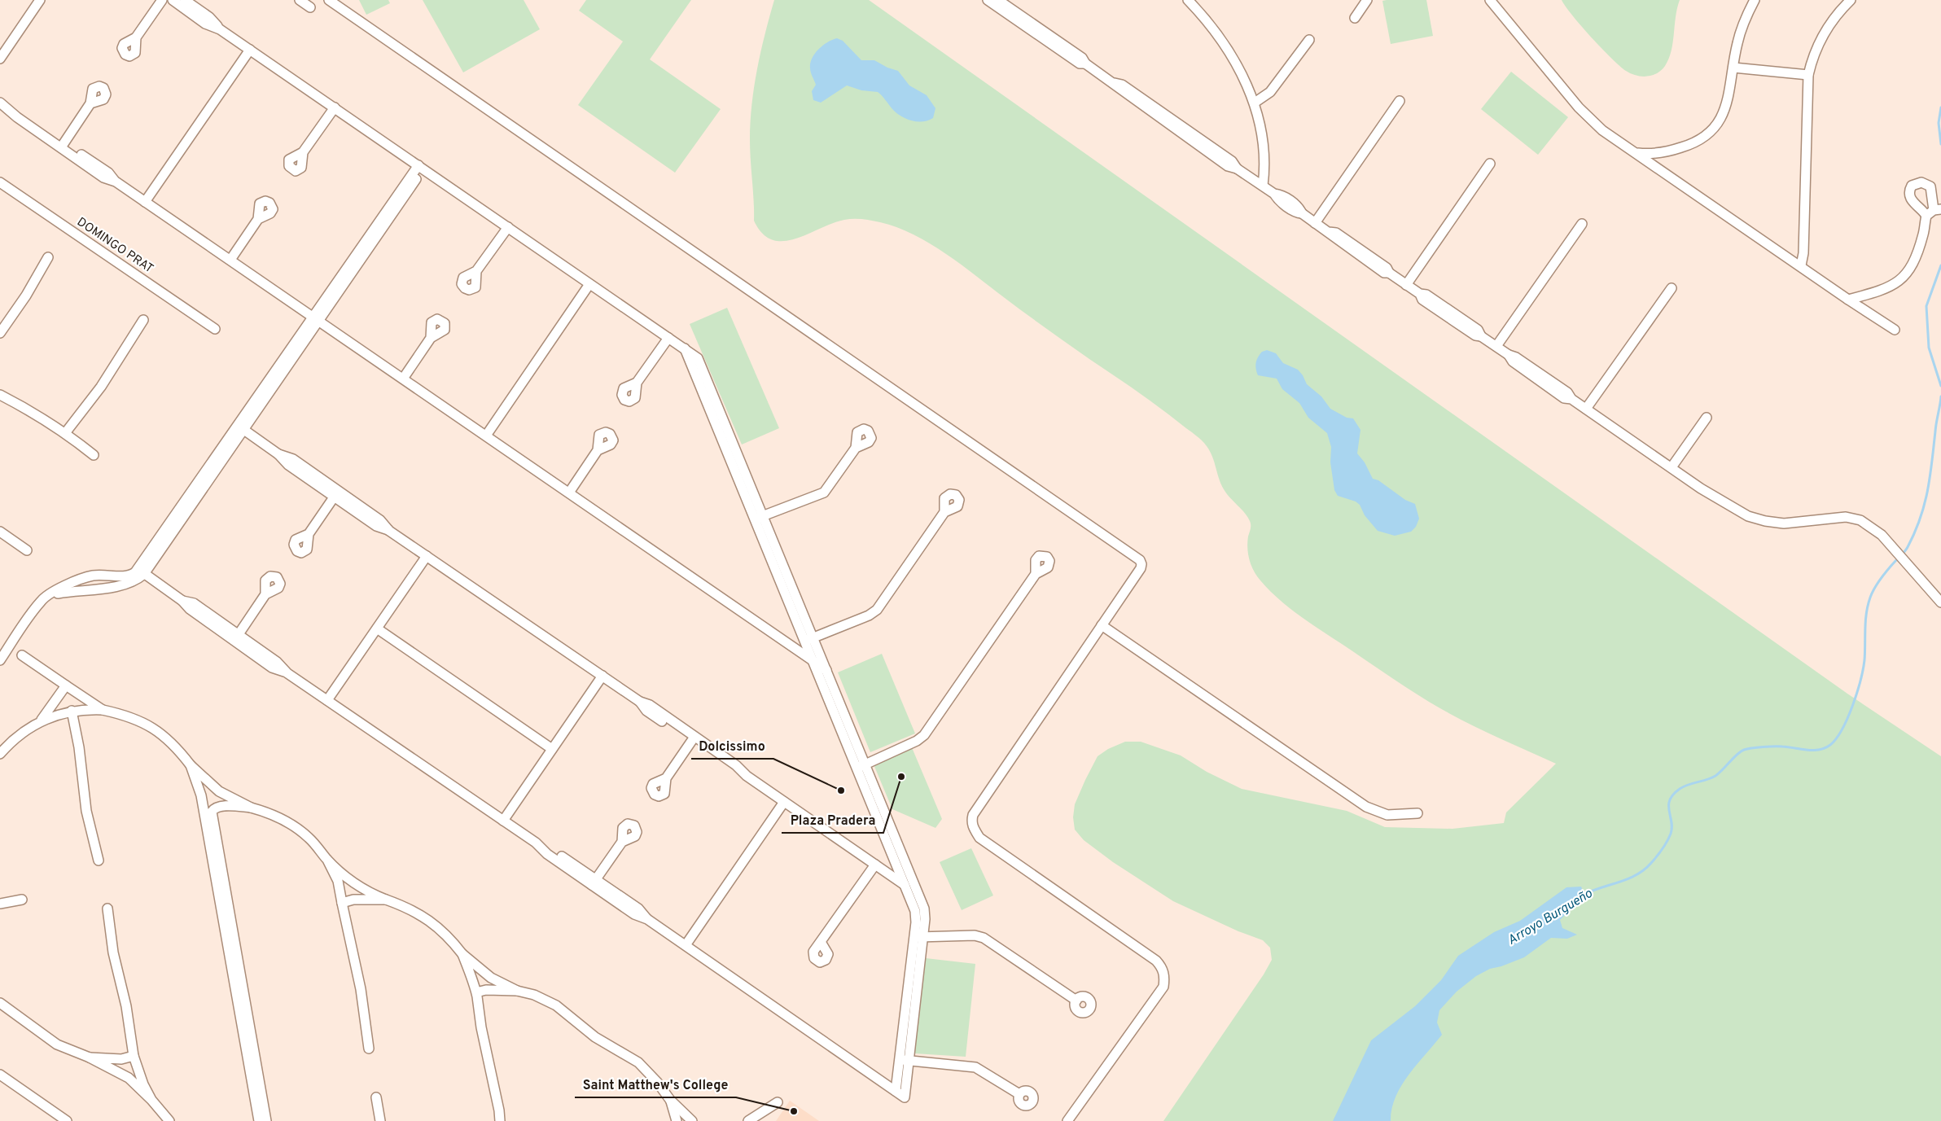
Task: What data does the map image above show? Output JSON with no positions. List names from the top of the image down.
{
  "streets": {
    "street": ["DOMINGO PRAT"]
  },
  "water": ["Arroyo Burgueño"],
  "places": ["Plaza Pradera", "Dolcissimo", "Saint Matthew's College"]
}
